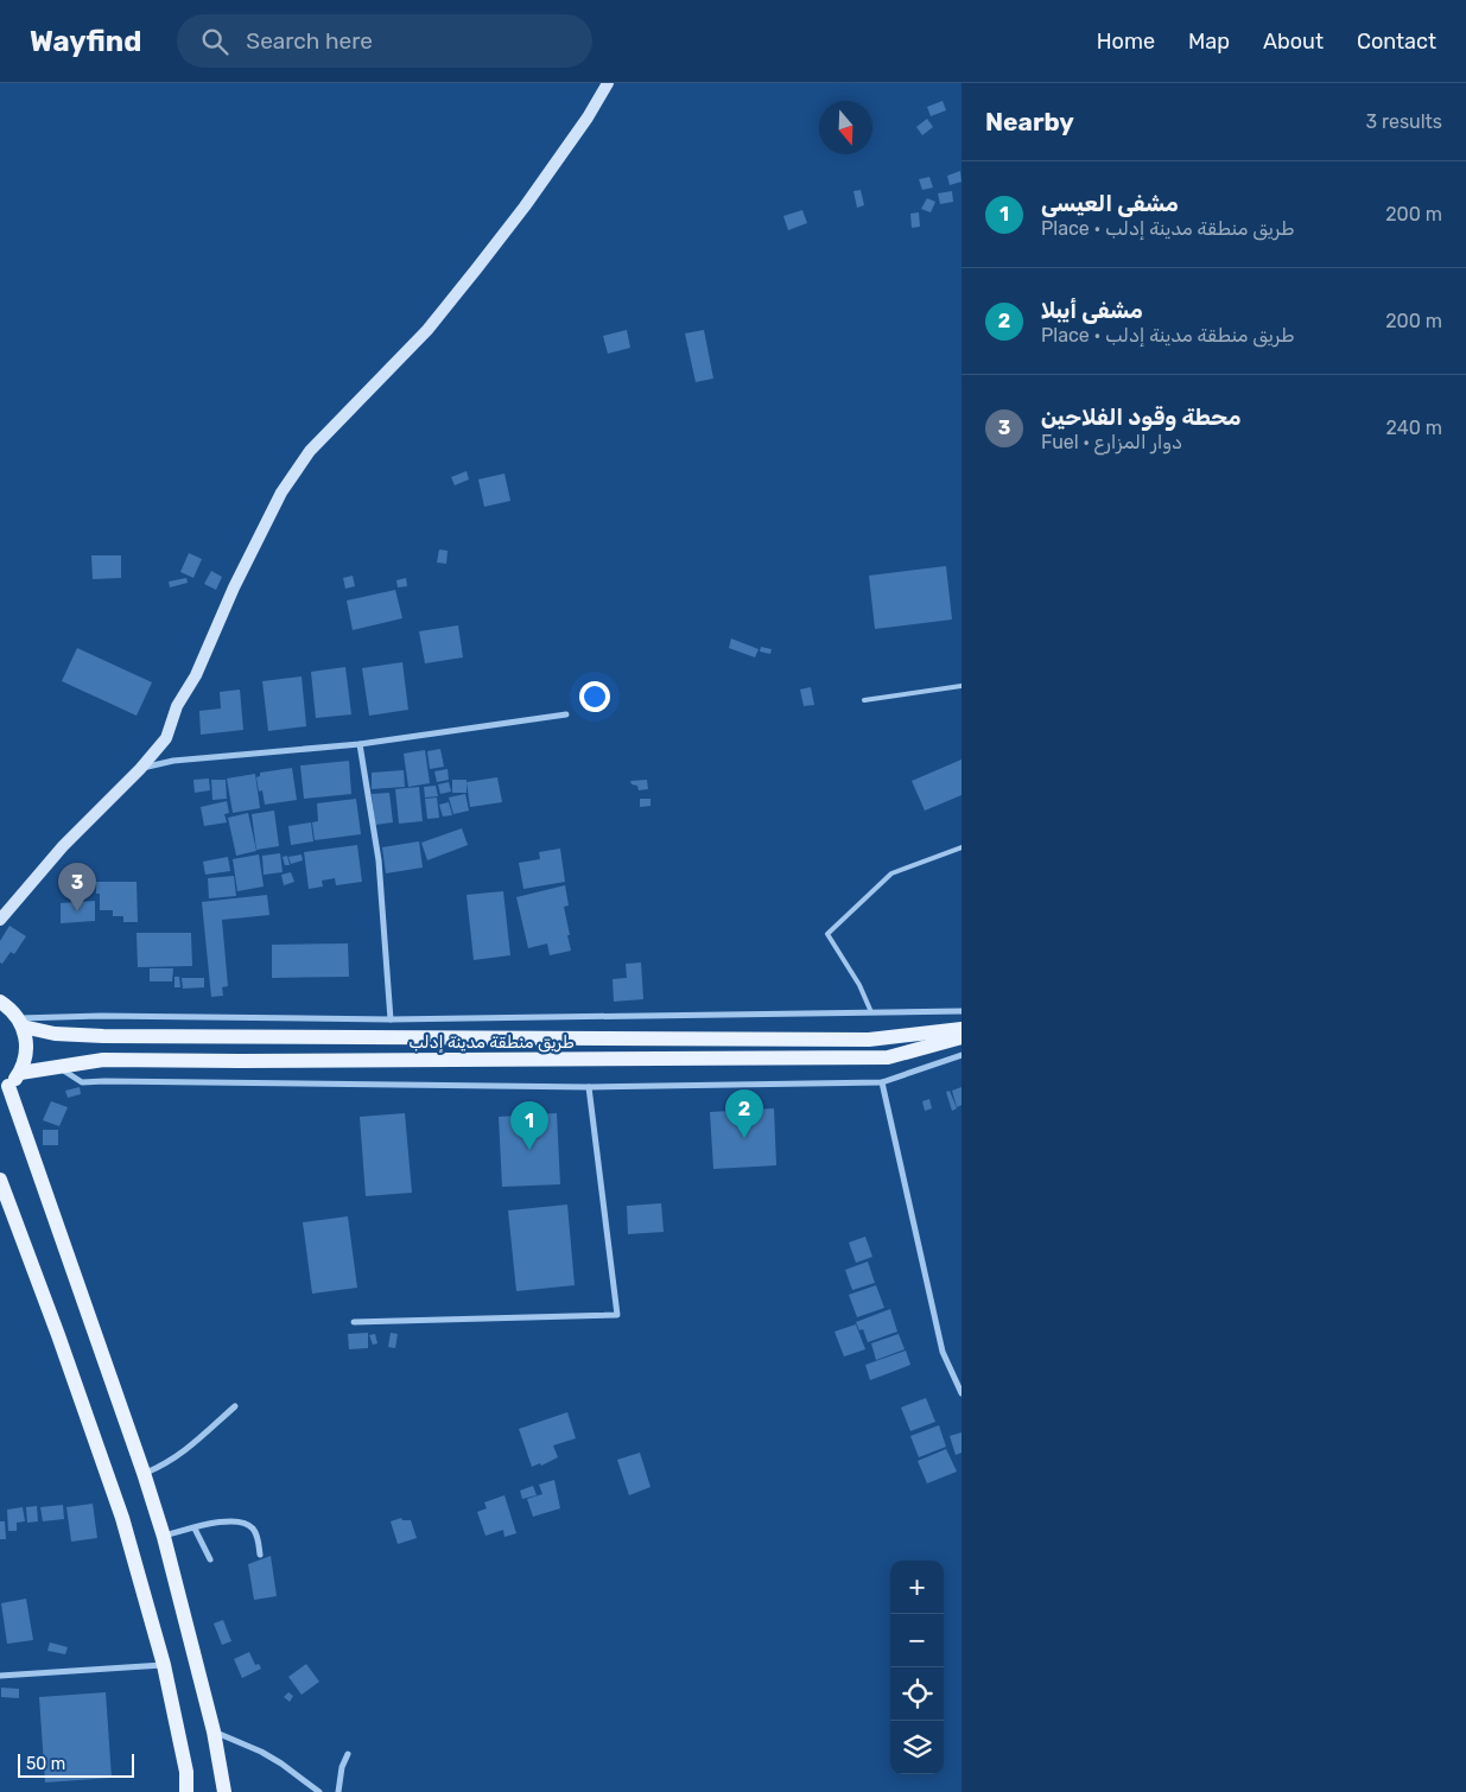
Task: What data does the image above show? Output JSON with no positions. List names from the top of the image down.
{
  "streets": {
    "main road": ["طريق منطقة مدينة إدلب"]
  },
  "scale_bar": "50 m",
  "north": "bottom",
  "page": {
    "header": "Wayfind",
    "search": "Search here",
    "nav": [
      "Home",
      "Map",
      "About",
      "Contact"
    ],
    "heading": ["Nearby", "3 results"],
    "list": [
      {
        "mark": "1",
        "name": "مشفى العيسى",
        "note": "Place · طريق منطقة مدينة إدلب",
        "value": "200 m"
      },
      {
        "mark": "2",
        "name": "مشفى أيبلا",
        "note": "Place · طريق منطقة مدينة إدلب",
        "value": "200 m"
      },
      {
        "mark": "3",
        "name": "محطة وقود الفلاحين",
        "note": "Fuel · دوار المزارع",
        "value": "240 m"
      }
    ],
    "pins": ["3", "2", "1"],
    "map_buttons": ["+", "−"],
    "scale": "50 m"
  }
}
